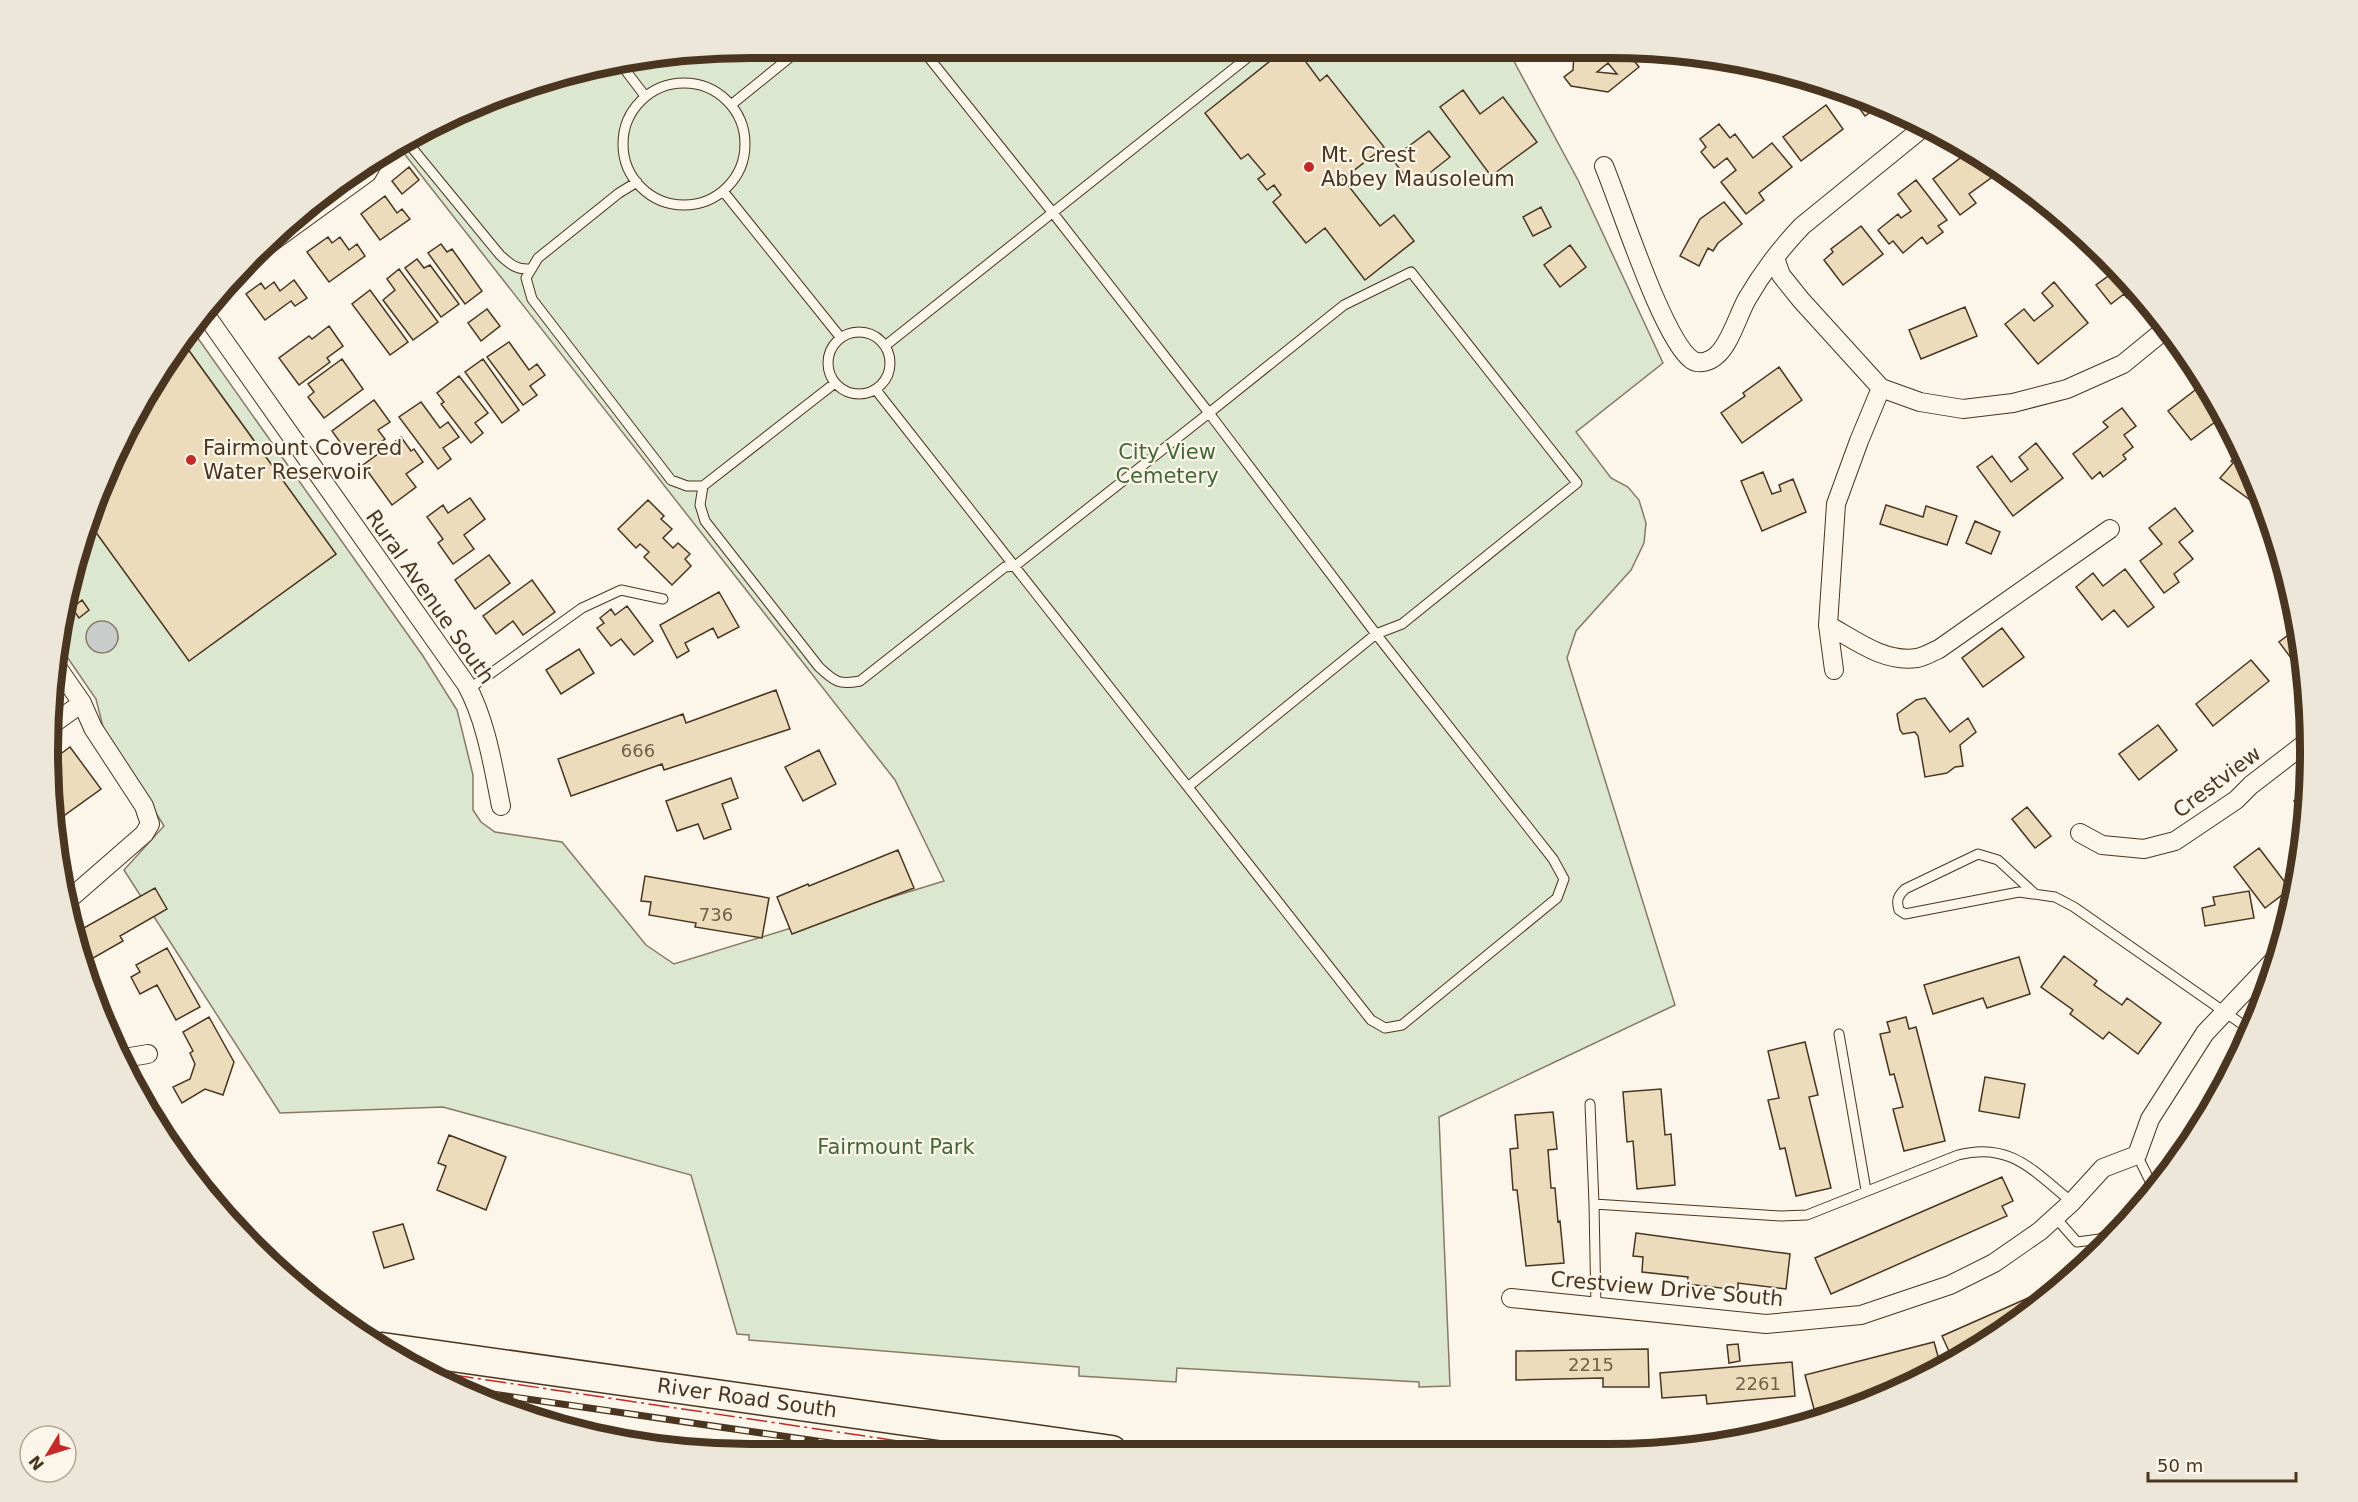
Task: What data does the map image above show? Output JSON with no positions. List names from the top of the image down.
{
  "streets": {
    "main road": ["River Road South"],
    "street": ["Rural Avenue South", "Crestview", "Crestview Drive South"]
  },
  "parks": ["City View Cemetery", "Fairmount Park"],
  "places": ["Mt. Crest Abbey Mausoleum", "Fairmount Covered Water Reservoir"],
  "house_numbers": [
    "666",
    "736",
    "2215",
    "2261"
  ],
  "scale_bar": "50 m",
  "north": "bottom left"
}
